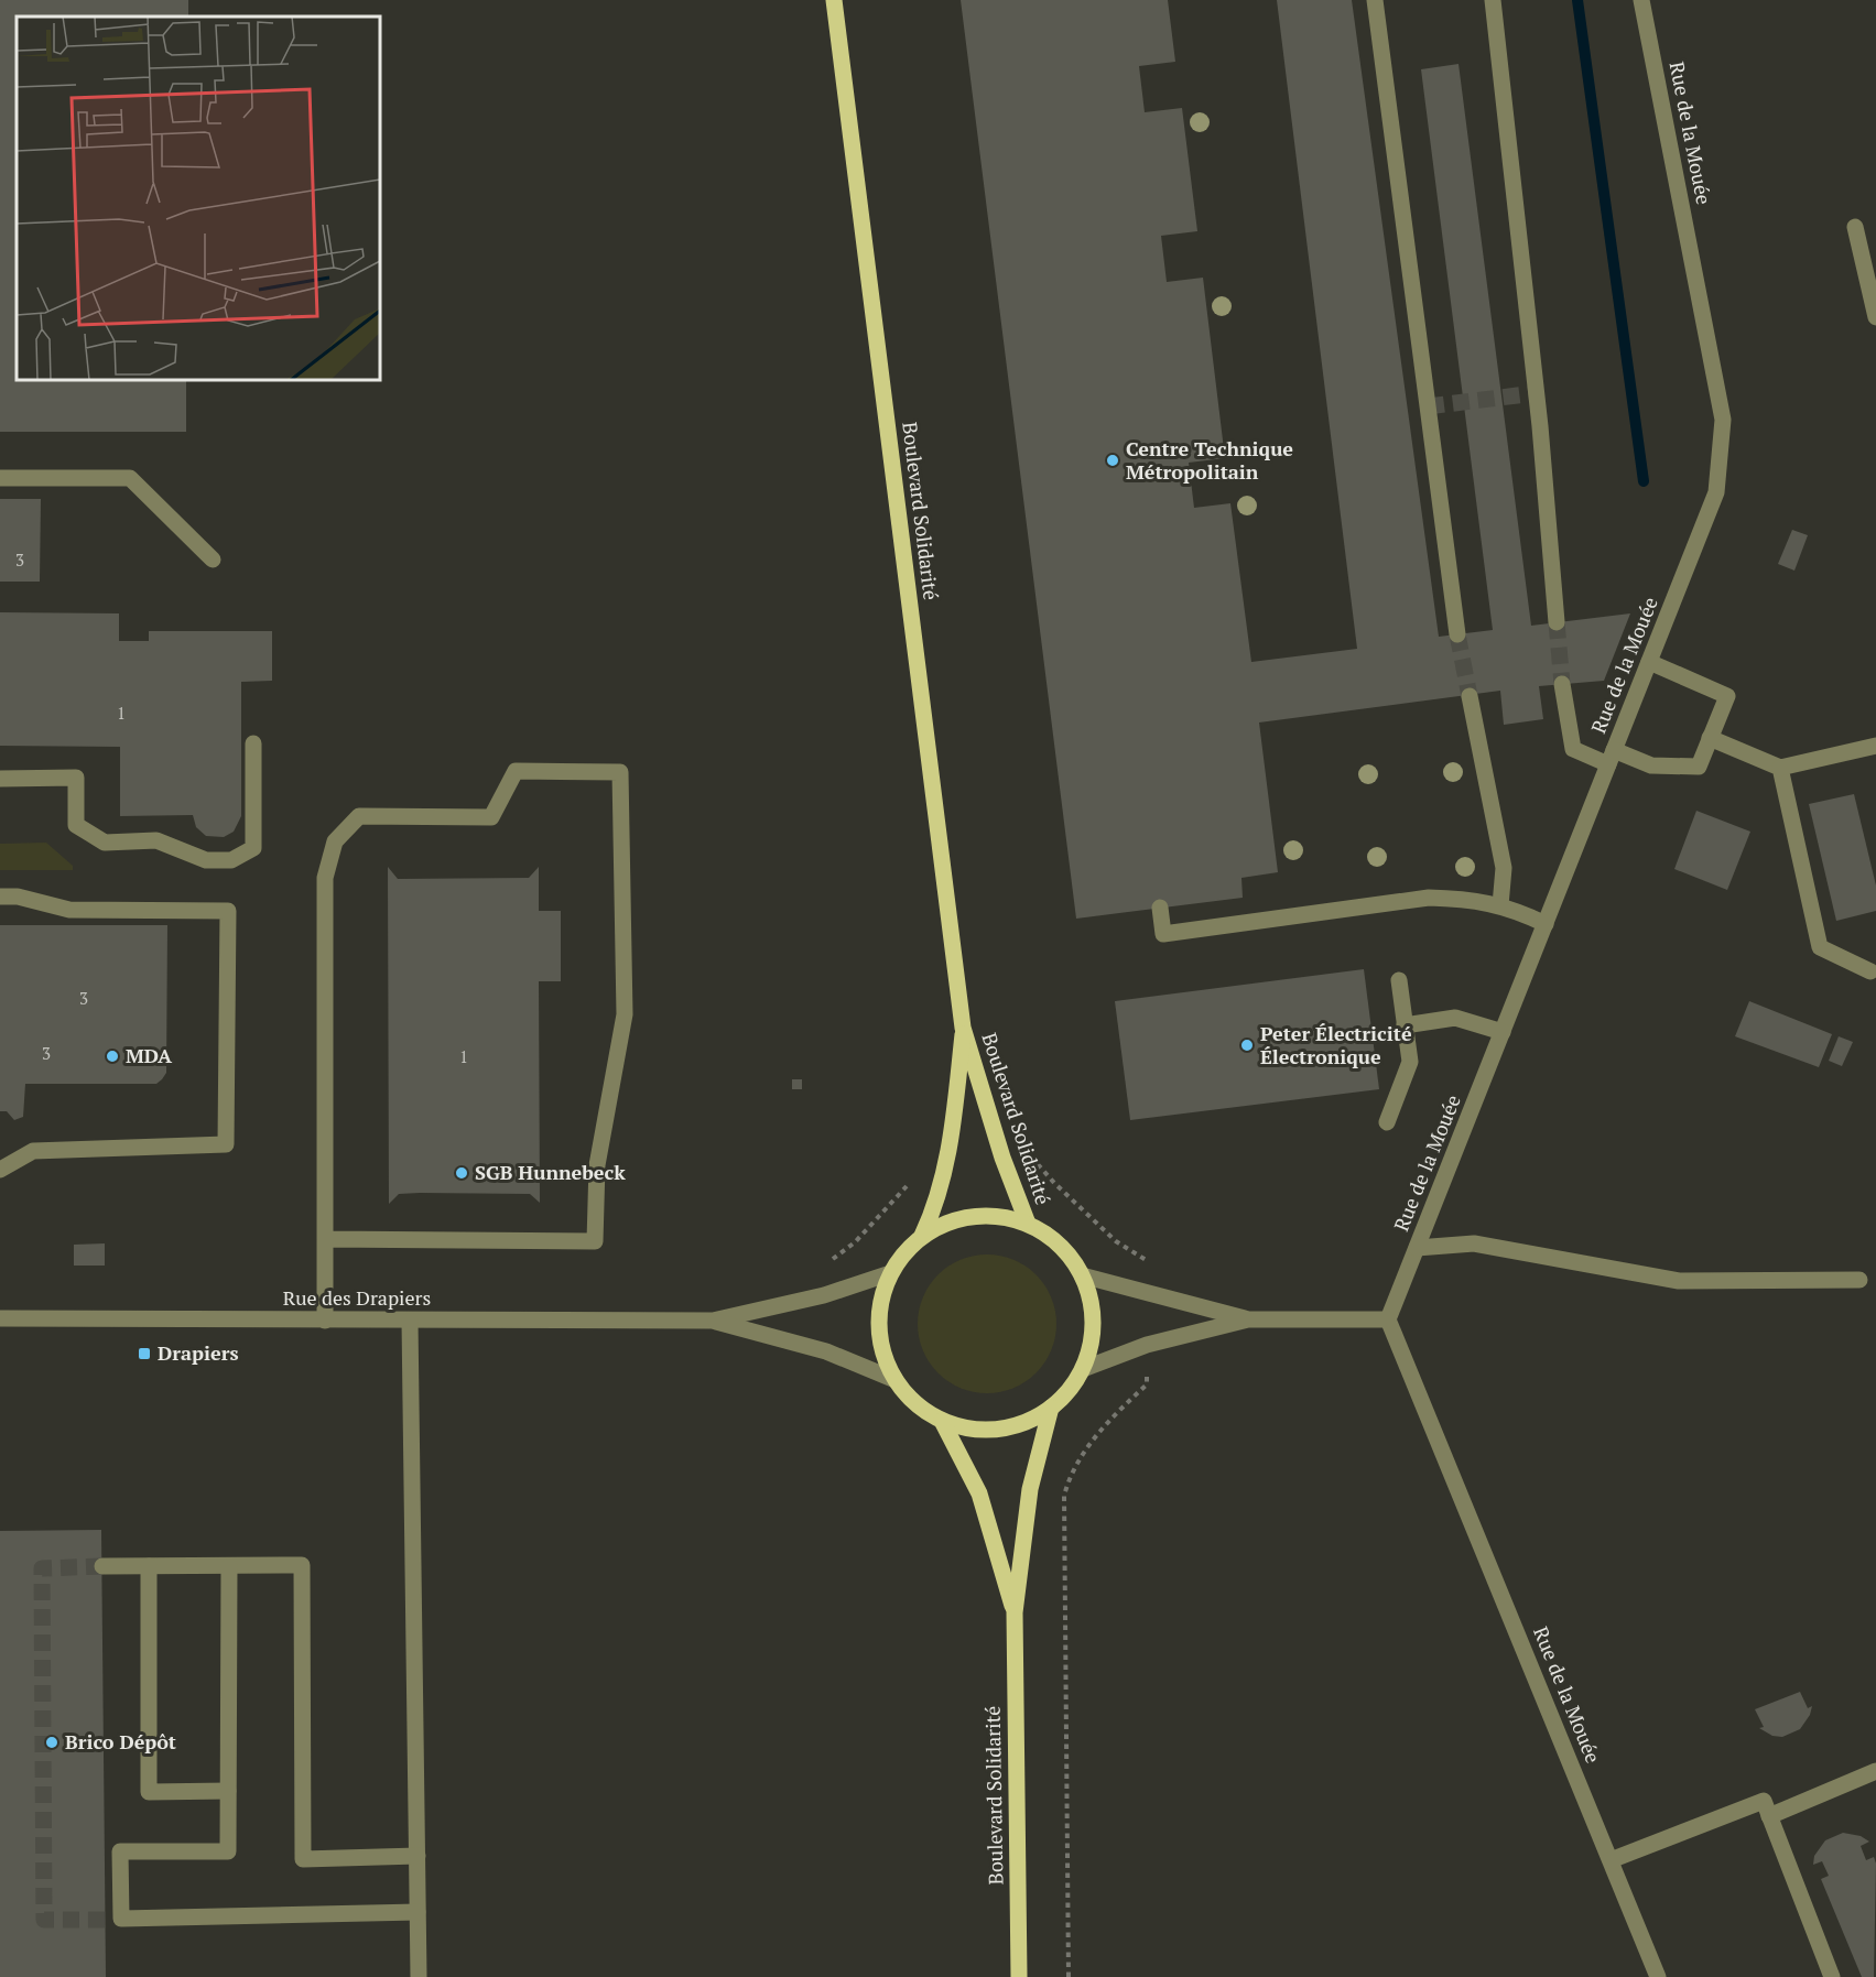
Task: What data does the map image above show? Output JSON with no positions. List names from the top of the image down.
{
  "streets": {
    "main road": ["Boulevard Solidarité"],
    "street": ["Rue de la Mouée", "Rue des Drapiers"]
  },
  "crossings": [
    ["Boulevard Solidarité", "Rue des Drapiers"]
  ],
  "places": {
    "other": [
      "Centre Technique Métropolitain",
      "Peter Électricité Électronique",
      "MDA",
      "SGB Hunnebeck",
      "Brico Dépôt"
    ],
    "transit": ["Drapiers"]
  },
  "house_numbers": [
    "3",
    "1",
    "3",
    "3",
    "1"
  ]
}
